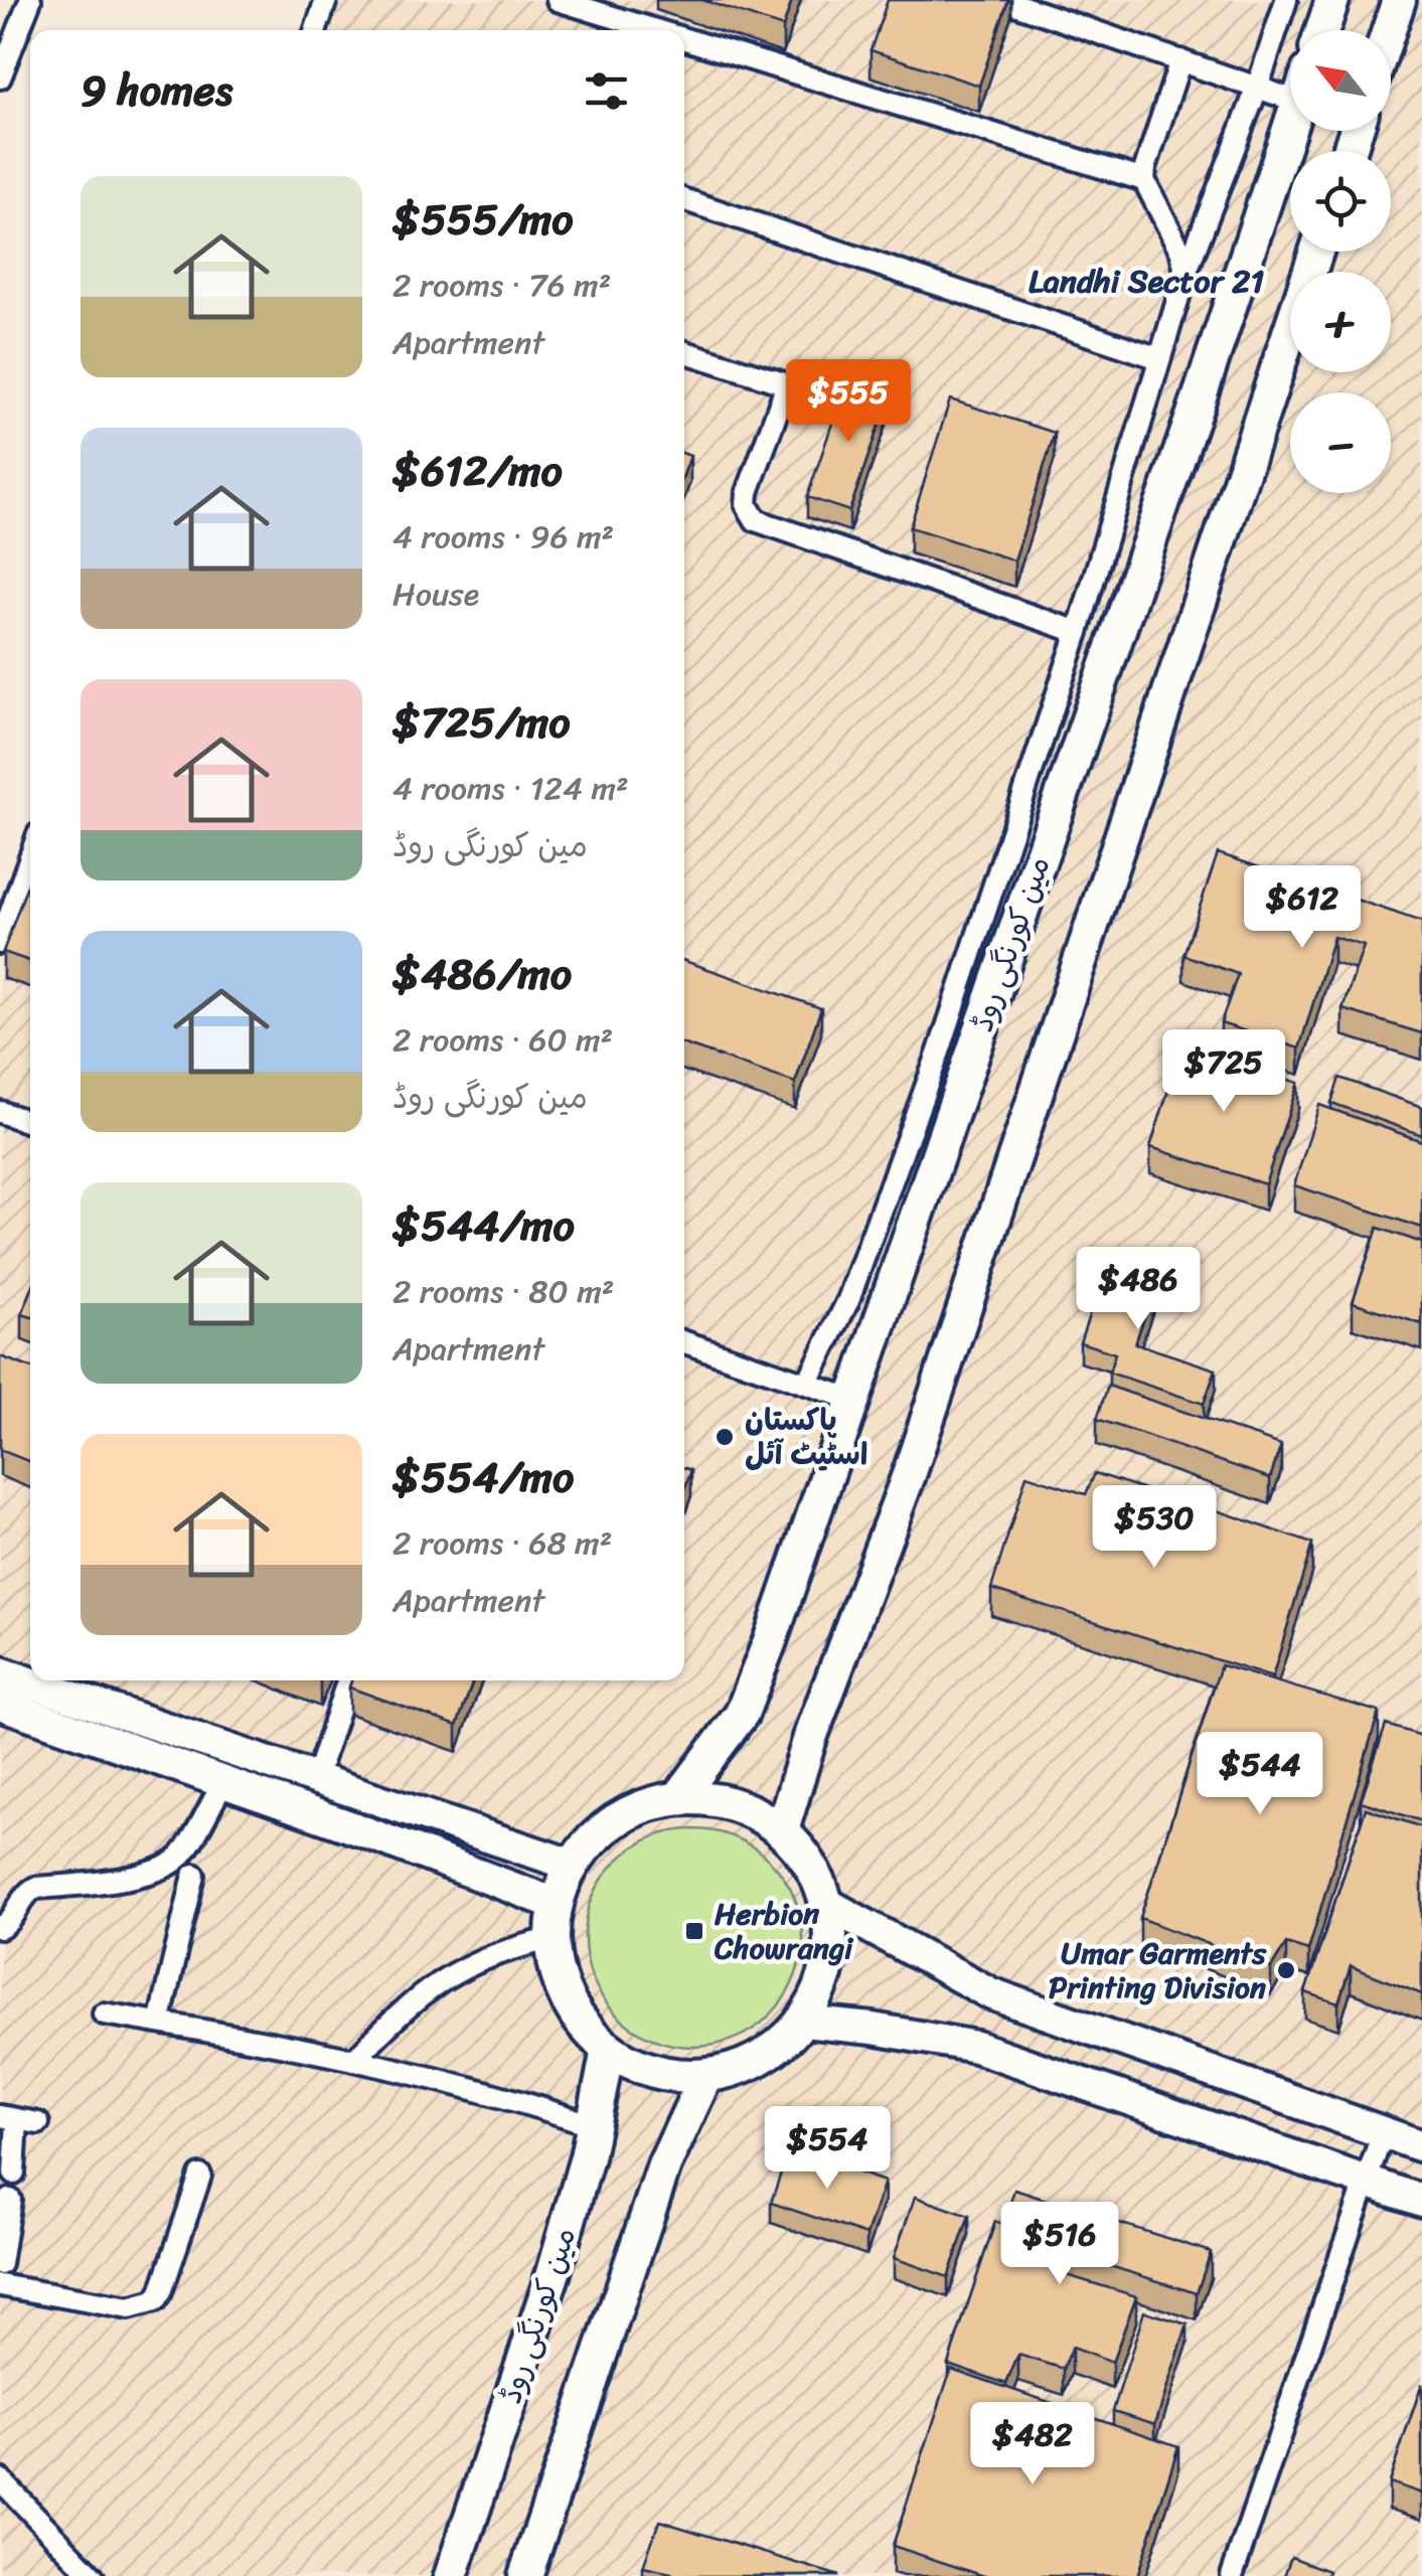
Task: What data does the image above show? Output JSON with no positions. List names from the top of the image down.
{
  "streets": {
    "main road": ["مین کورنگی روڈ"]
  },
  "districts": ["Landhi Sector 21"],
  "places": {
    "other": ["پاکستان اسٹیٹ آئل", "Umar Garments Printing Division"],
    "transit": ["Herbion Chowrangi"]
  },
  "north": "top left",
  "page": {
    "map_buttons": ["+", "−"],
    "heading": "9 homes",
    "list": [
      {
        "name": "$555/mo",
        "note": "2 rooms · 76 m² · Apartment"
      },
      {
        "name": "$612/mo",
        "note": "4 rooms · 96 m² · House"
      },
      {
        "name": "$725/mo",
        "note": "4 rooms · 124 m² · مین کورنگی روڈ"
      },
      {
        "name": "$486/mo",
        "note": "2 rooms · 60 m² · مین کورنگی روڈ"
      },
      {
        "name": "$544/mo",
        "note": "2 rooms · 80 m² · Apartment"
      },
      {
        "name": "$554/mo",
        "note": "2 rooms · 68 m² · Apartment"
      }
    ],
    "price": [
      "$555",
      "$612",
      "$725",
      "$486",
      "$530",
      "$544",
      "$554",
      "$516",
      "$482"
    ]
  }
}
